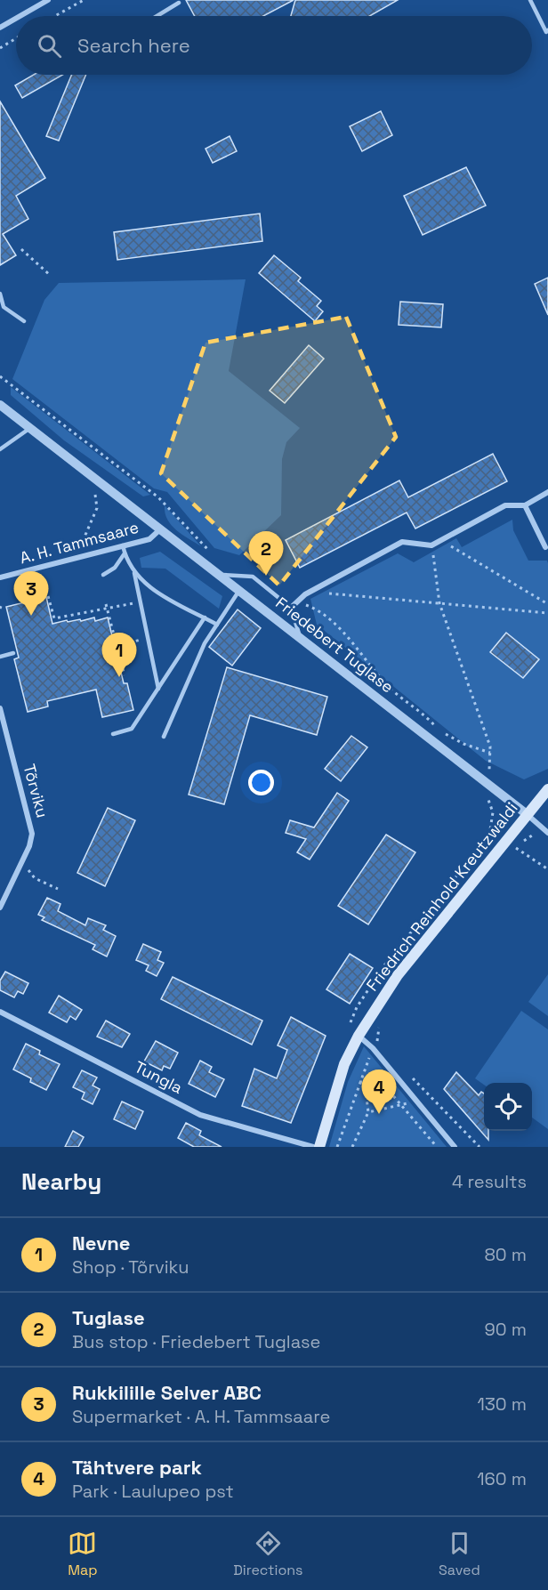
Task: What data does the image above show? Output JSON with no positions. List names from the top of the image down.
{
  "streets": {
    "main road": ["Friedrich Reinhold Kreutzwaldi"],
    "street": [
      "A. H. Tammsaare",
      "Friedebert Tuglase",
      "Tõrviku",
      "Tungla"
    ]
  },
  "crossings": [
    ["A. H. Tammsaare", "Friedebert Tuglase"],
    ["Friedebert Tuglase", "Friedrich Reinhold Kreutzwaldi"]
  ],
  "page": {
    "search": "Search here",
    "pins": [
      "2",
      "3",
      "1",
      "4"
    ],
    "heading": ["Nearby", "4 results"],
    "list": [
      {
        "mark": "1",
        "name": "Nevne",
        "note": "Shop · Tõrviku",
        "value": "80 m"
      },
      {
        "mark": "2",
        "name": "Tuglase",
        "note": "Bus stop · Friedebert Tuglase",
        "value": "90 m"
      },
      {
        "mark": "3",
        "name": "Rukkilille Selver ABC",
        "note": "Supermarket · A. H. Tammsaare",
        "value": "130 m"
      },
      {
        "mark": "4",
        "name": "Tähtvere park",
        "note": "Park · Laulupeo pst",
        "value": "160 m"
      }
    ],
    "nav": ["Map", "Directions", "Saved"]
  }
}
